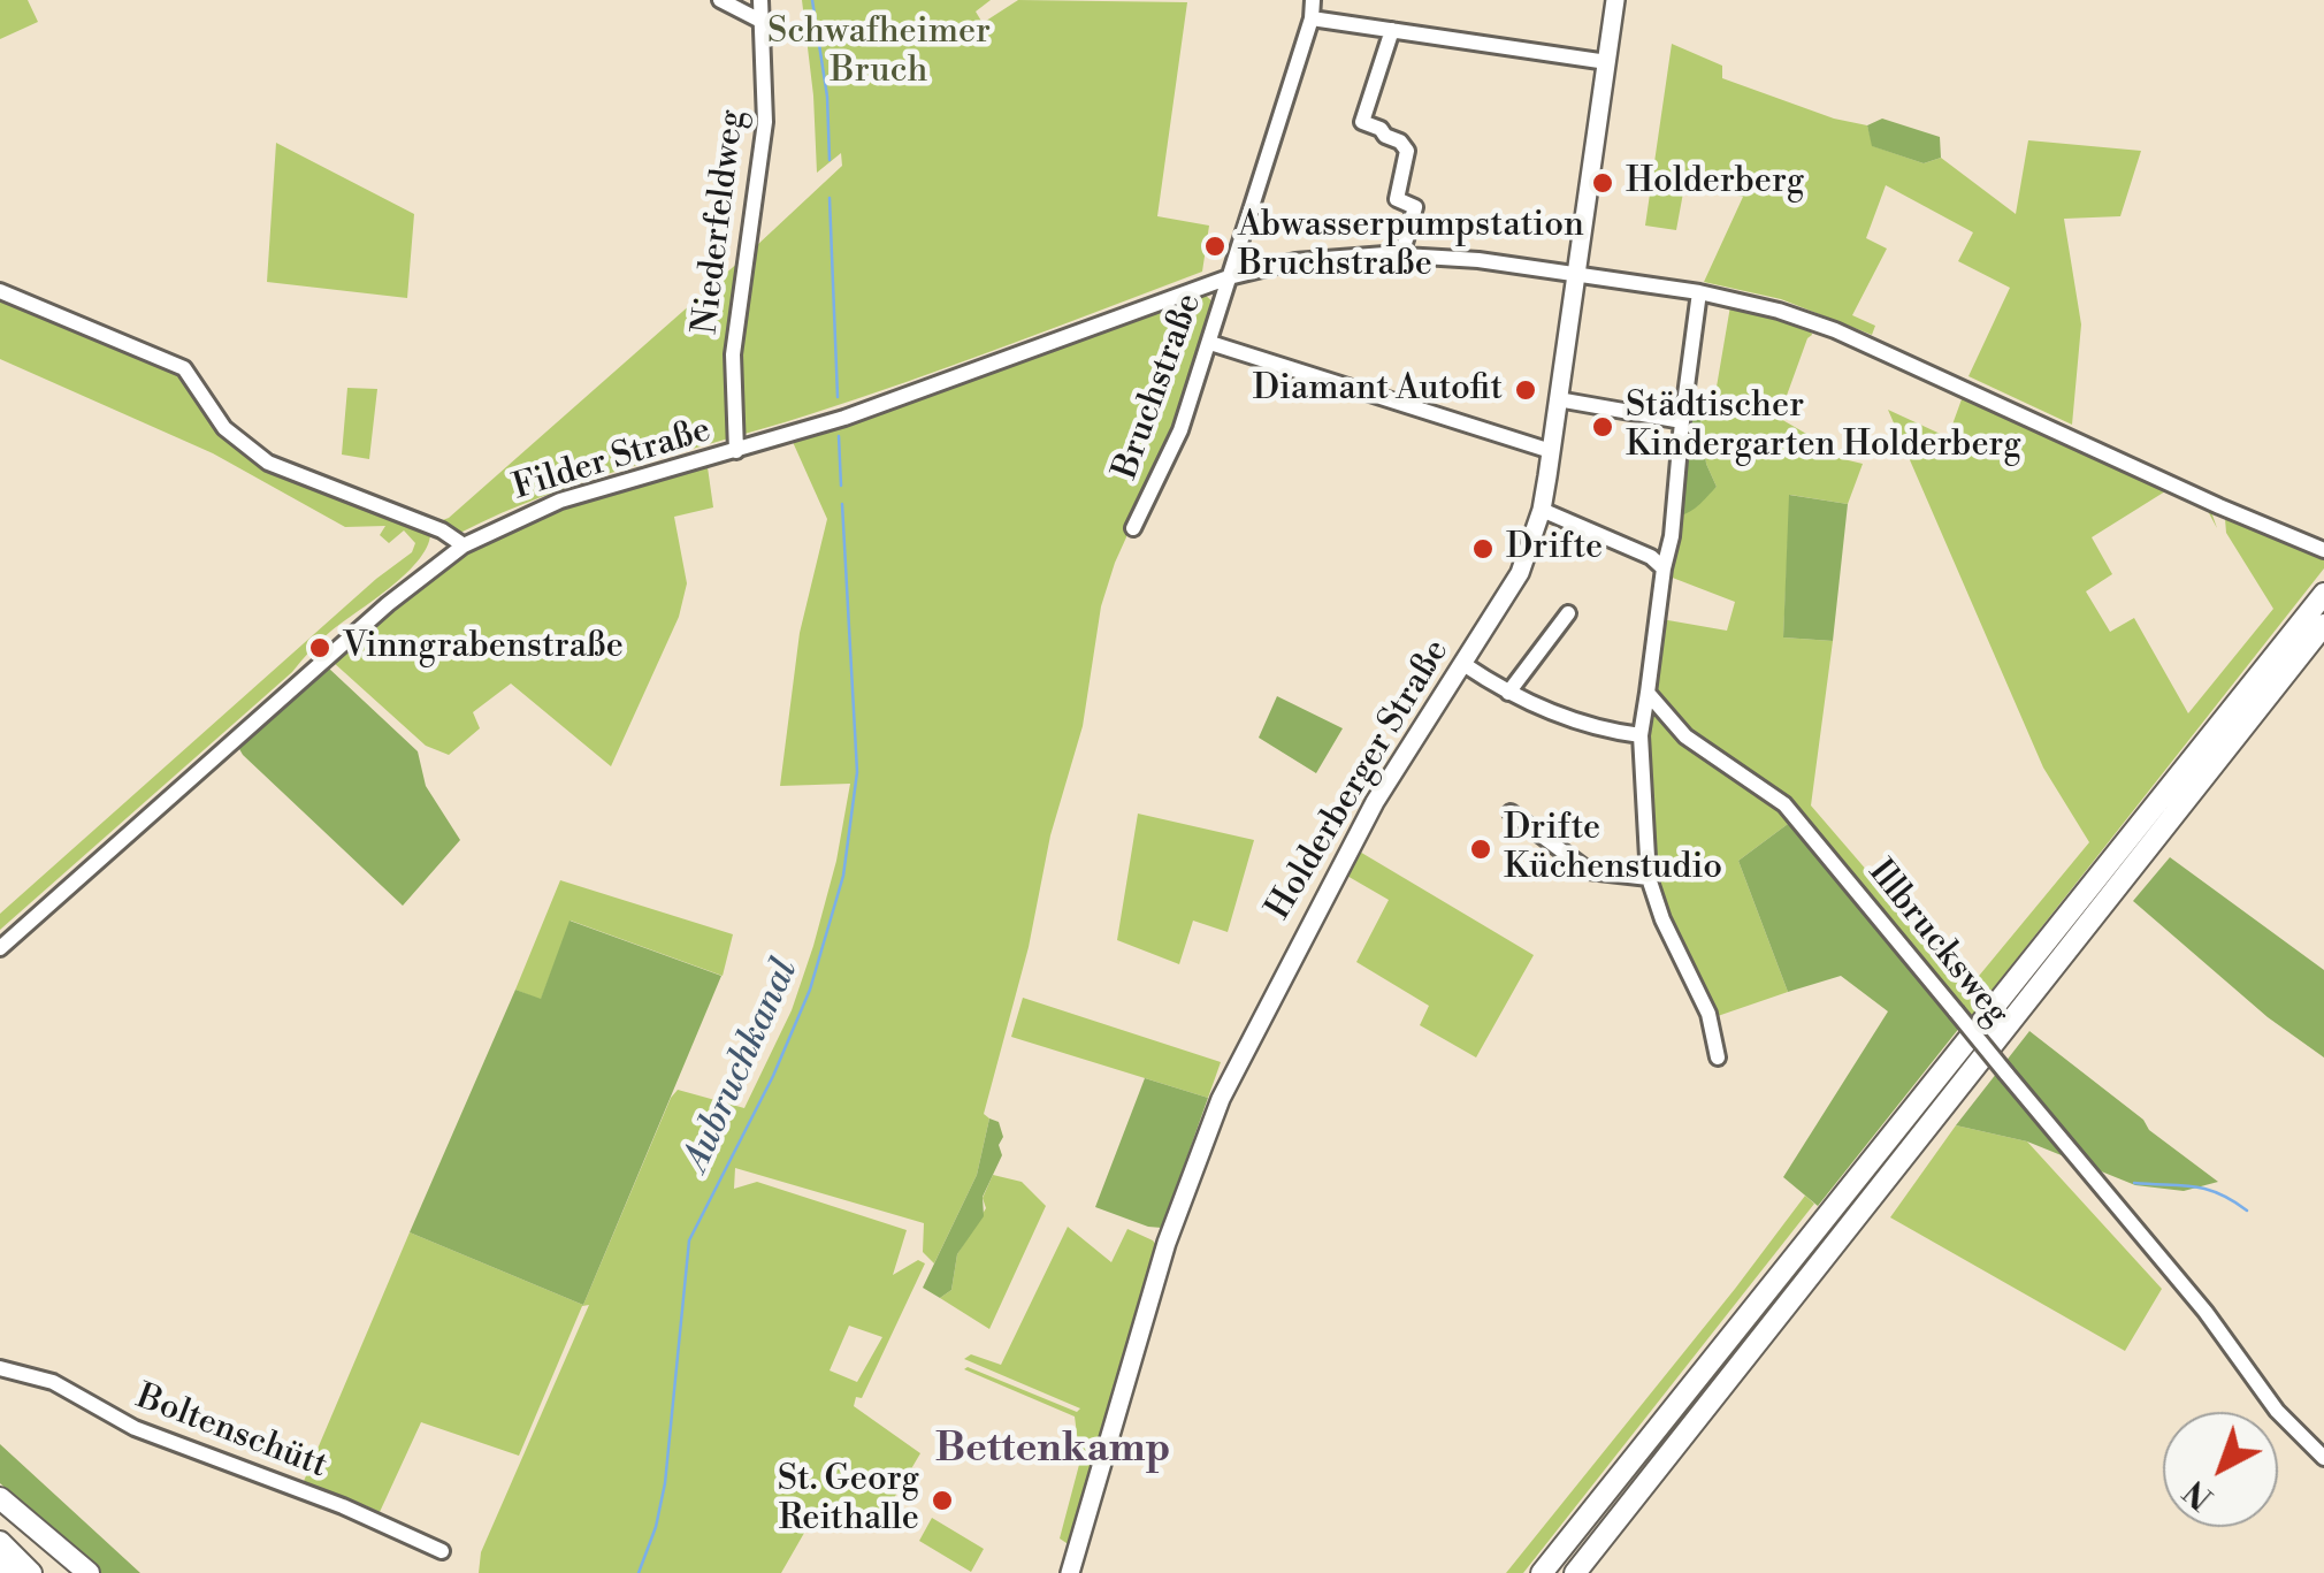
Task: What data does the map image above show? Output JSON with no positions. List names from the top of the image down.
{
  "streets": {
    "main road": ["Holderberger Straße"],
    "street": [
      "Niederfeldweg",
      "Bruchstraße",
      "Filder Straße",
      "Illbrucksweg",
      "Boltenschütt"
    ]
  },
  "crossings": [
    ["Niederfeldweg", "Filder Straße"],
    ["Bruchstraße", "Filder Straße"],
    ["Filder Straße", "Holderberger Straße"]
  ],
  "districts": ["Bettenkamp"],
  "water": ["Aubruchkanal"],
  "parks": ["Schwafheimer Bruch"],
  "places": [
    "Holderberg",
    "Abwasserpumpstation Bruchstraße",
    "Diamant Autofit",
    "Städtischer Kindergarten Holderberg",
    "Drifte",
    "Vinngrabenstraße",
    "Drifte Küchenstudio",
    "St. Georg Reithalle"
  ],
  "north": "bottom left"
}
